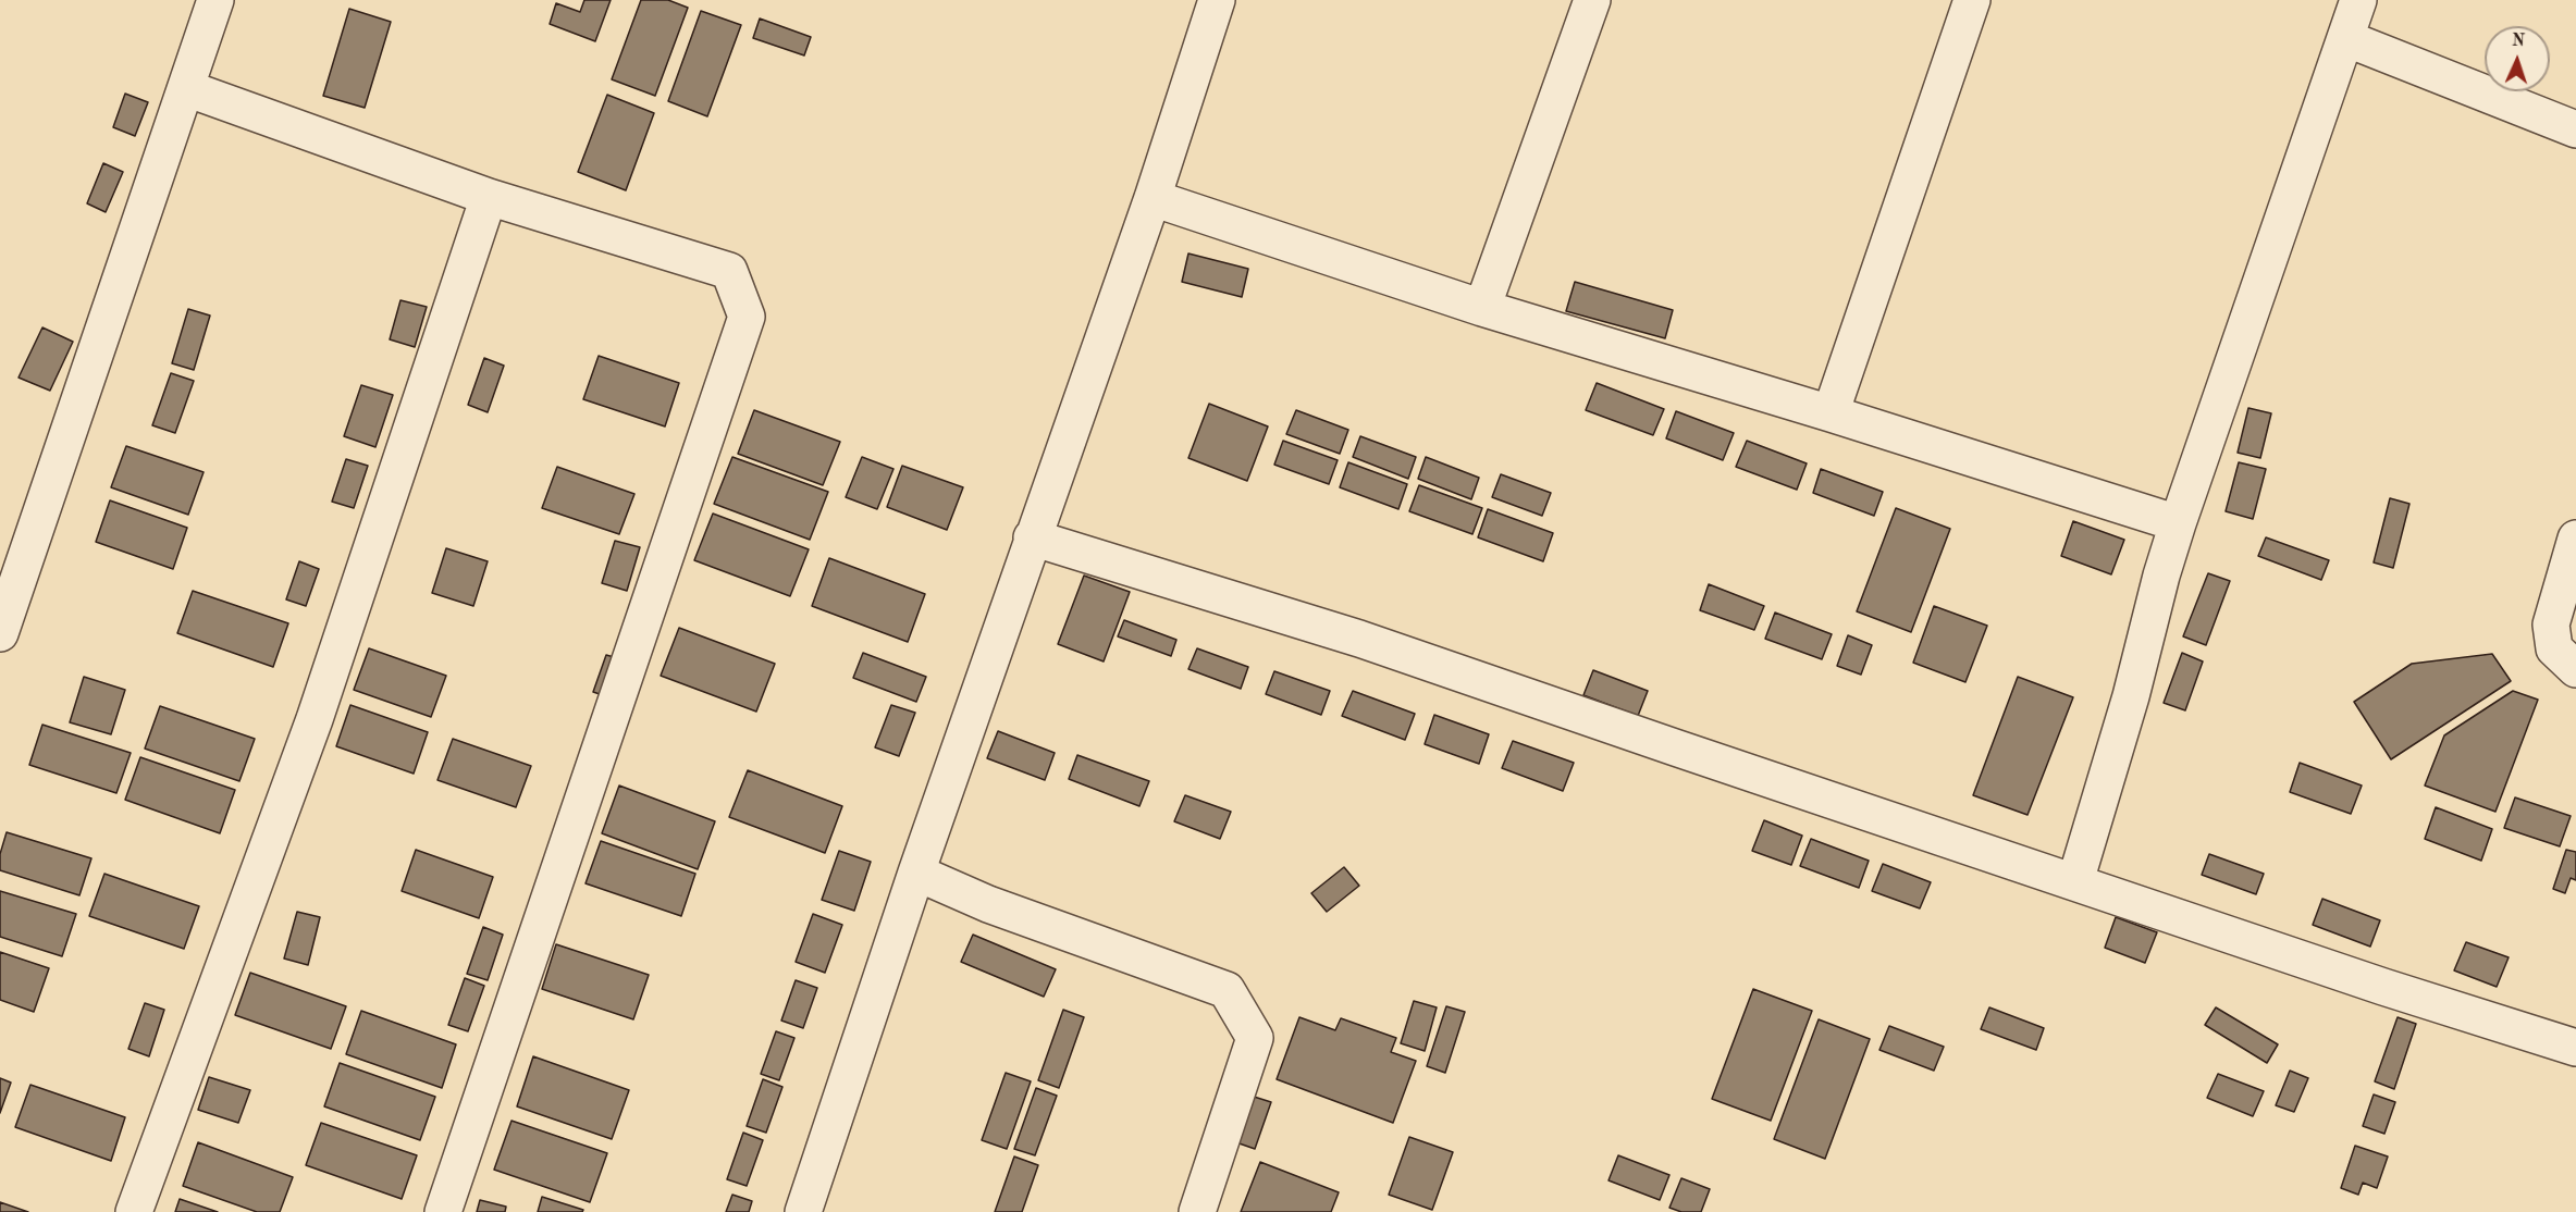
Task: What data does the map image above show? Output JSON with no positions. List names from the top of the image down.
{
  "north": "top"
}
